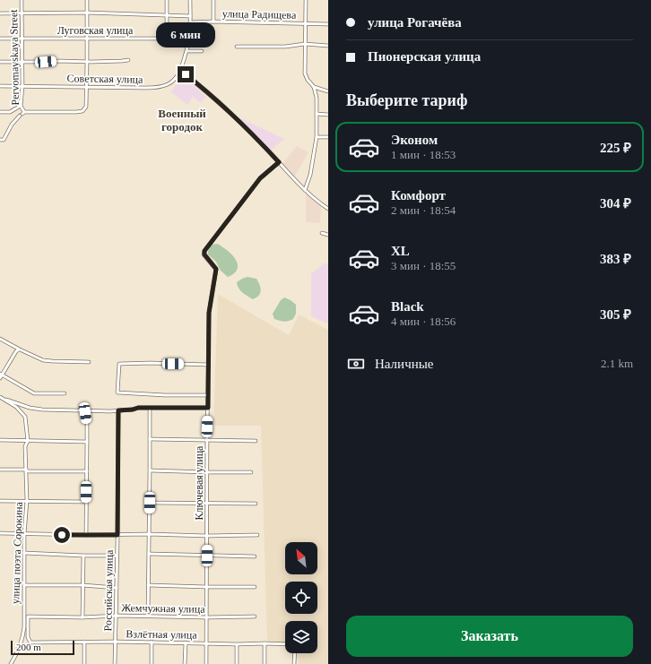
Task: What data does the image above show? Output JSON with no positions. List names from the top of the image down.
{
  "streets": {
    "street": [
      "улица Радищева",
      "Луговская улица",
      "Pervomayskaya Street",
      "Советская улица",
      "Ключевая улица",
      "улица поэта Сорокина",
      "Российская улица",
      "Жемчужная улица",
      "Взлётная улица"
    ]
  },
  "crossings": [
    ["Луговская улица", "Pervomayskaya Street"],
    ["Pervomayskaya Street", "Советская улица"],
    ["Ключевая улица", "Жемчужная улица"],
    ["Ключевая улица", "Взлётная улица"],
    ["Российская улица", "Жемчужная улица"],
    ["Российская улица", "Взлётная улица"],
    ["Жемчужная улица", "Взлётная улица"]
  ],
  "districts": ["Военный городок"],
  "scale_bar": "200 m",
  "north": "top left",
  "page": {
    "banner": ["улица Рогачёва", "Пионерская улица"],
    "bubble": "6 мин",
    "heading": "Выберите тариф",
    "list": [
      {
        "name": "Эконом",
        "note": "1 мин · 18:53",
        "value": "225 ₽"
      },
      {
        "name": "Комфорт",
        "note": "2 мин · 18:54",
        "value": "304 ₽"
      },
      {
        "name": "XL",
        "note": "3 мин · 18:55",
        "value": "383 ₽"
      },
      {
        "name": "Black",
        "note": "4 мин · 18:56",
        "value": "305 ₽"
      }
    ],
    "pay": ["Наличные", "2.1 km"],
    "buttons": "Заказать",
    "scale": "200 m"
  }
}
